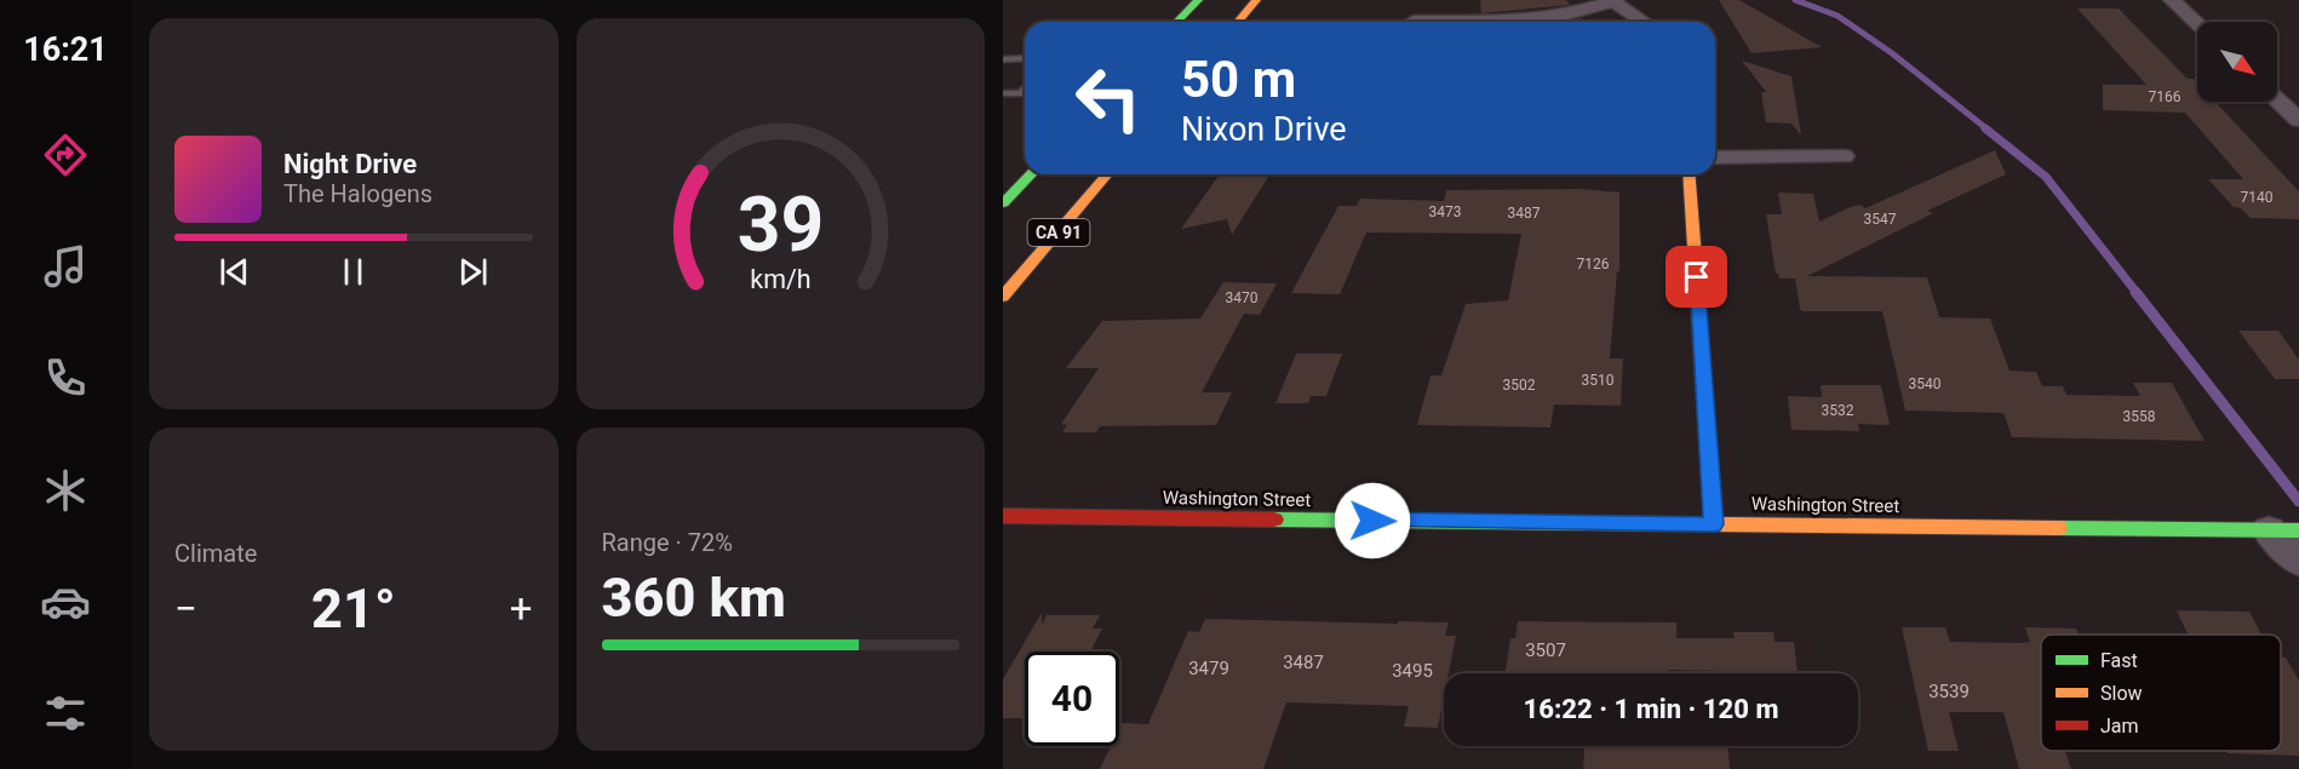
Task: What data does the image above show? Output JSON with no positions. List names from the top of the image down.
{
  "streets": {
    "main road": ["CA 91", "Washington Street"]
  },
  "house_numbers": [
    "7166",
    "7140",
    "3473",
    "3487",
    "3547",
    "7126",
    "3470",
    "3510",
    "3540",
    "3502",
    "3532",
    "3558",
    "3507",
    "3487",
    "3479",
    "3495",
    "3539"
  ],
  "legend": ["Fast", "Slow", "Jam"],
  "north": "bottom right",
  "page": {
    "tabs": "16:21",
    "turn": ["50 m", "Nixon Drive"],
    "song": ["Night Drive", "The Halogens"],
    "tile": [
      "Climate",
      ["Range · 72%", "360 km"]
    ],
    "heat": ["−", "21°", "+"],
    "limit": "40",
    "trip": "16:22 · 1 min · 120 m",
    "gauge": ["39", "km/h"]
  }
}
